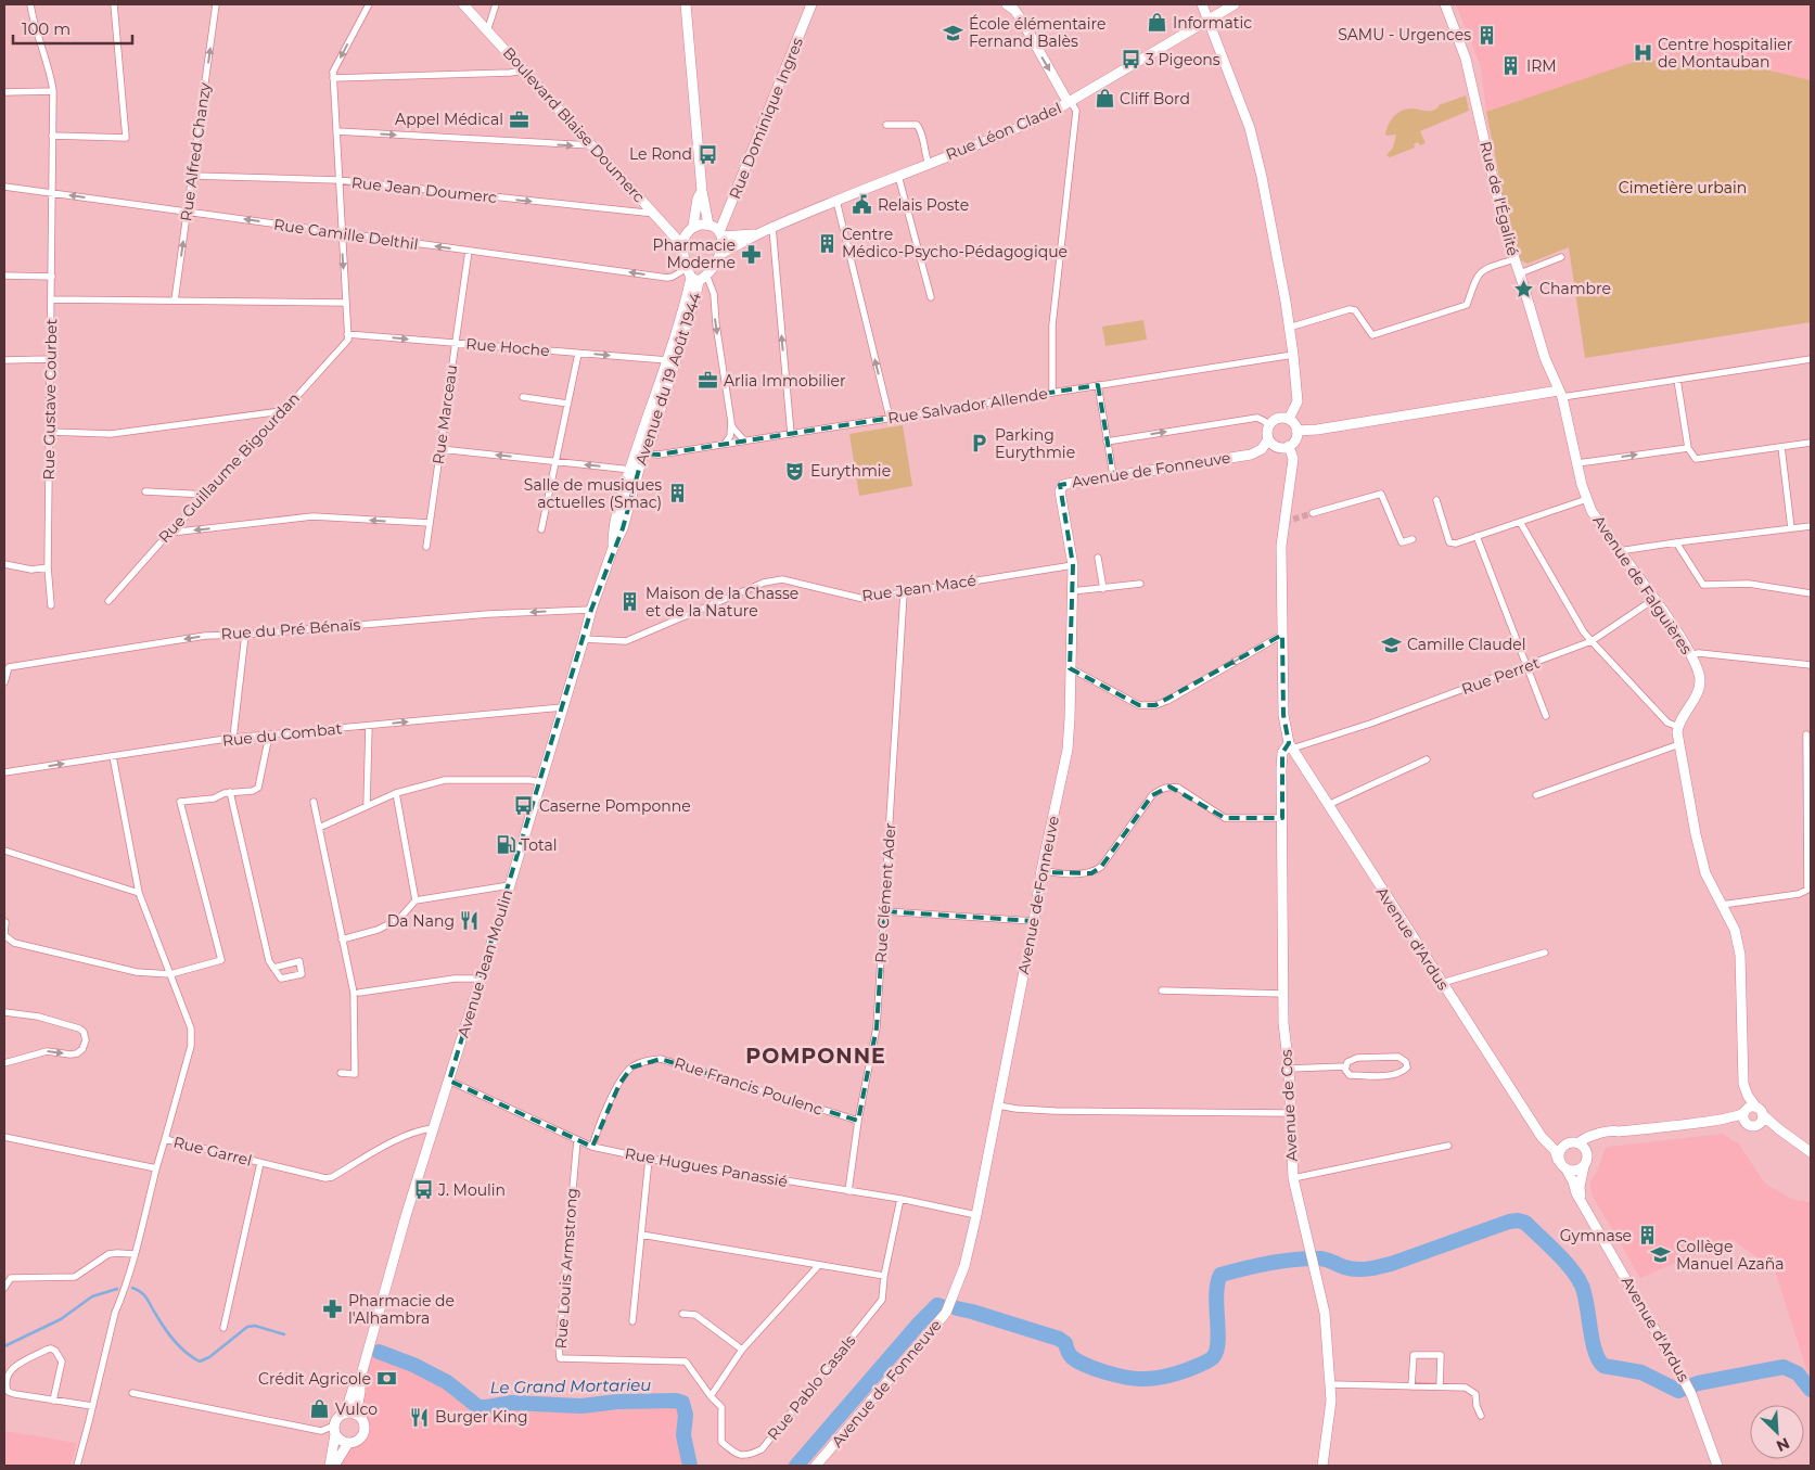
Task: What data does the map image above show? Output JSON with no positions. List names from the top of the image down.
{
  "streets": {
    "main road": [
      "Rue Dominique Ingres",
      "Boulevard Blaise Doumerc",
      "Rue Léon Cladel",
      "Rue de l'Égalité",
      "Avenue du 19 Août 1944",
      "Avenue de Fonneuve",
      "Avenue de Falguières",
      "Avenue d'Ardus",
      "Avenue Jean Moulin",
      "Avenue de Cos"
    ],
    "street": [
      "Rue Alfred Chanzy",
      "Rue Jean Doumerc",
      "Rue Camille Delthil",
      "Rue Hoche",
      "Rue Gustave Courbet",
      "Rue Salvador Allende",
      "Rue Marceau",
      "Rue Guillaume Bigourdan",
      "Rue Jean Macé",
      "Rue du Pré Bénaïs",
      "Rue Perret",
      "Rue du Combat",
      "Rue Clément Ader",
      "Rue Francis Poulenc",
      "Rue Garrel",
      "Rue Hugues Panassié",
      "Rue Louis Armstrong",
      "Rue Pablo Casals"
    ]
  },
  "crossings": [
    ["Rue Dominique Ingres", "Rue Léon Cladel"],
    ["Boulevard Blaise Doumerc", "Rue Jean Doumerc"],
    ["Rue Alfred Chanzy", "Rue Jean Doumerc"],
    ["Rue Alfred Chanzy", "Rue Camille Delthil"],
    ["Rue de l'Égalité", "Avenue de Falguières"],
    ["Rue Camille Delthil", "Avenue du 19 Août 1944"],
    ["Rue Camille Delthil", "Rue Gustave Courbet"],
    ["Rue Camille Delthil", "Rue Marceau"],
    ["Rue Hoche", "Avenue du 19 Août 1944"],
    ["Rue Hoche", "Rue Marceau"],
    ["Rue Hoche", "Rue Guillaume Bigourdan"],
    ["Avenue du 19 Août 1944", "Rue Salvador Allende"],
    ["Avenue du 19 Août 1944", "Avenue Jean Moulin"],
    ["Avenue de Fonneuve", "Rue Jean Macé"],
    ["Avenue de Fonneuve", "Rue Hugues Panassié"],
    ["Avenue de Falguières", "Rue Perret"],
    ["Rue Jean Macé", "Rue Clément Ader"],
    ["Rue Jean Macé", "Avenue Jean Moulin"],
    ["Rue du Pré Bénaïs", "Avenue Jean Moulin"],
    ["Rue Perret", "Avenue d'Ardus"],
    ["Rue Perret", "Avenue de Cos"],
    ["Rue du Combat", "Avenue Jean Moulin"],
    ["Rue Clément Ader", "Rue Francis Poulenc"],
    ["Rue Clément Ader", "Rue Hugues Panassié"],
    ["Avenue d'Ardus", "Avenue de Cos"],
    ["Avenue Jean Moulin", "Rue Garrel"],
    ["Avenue Jean Moulin", "Rue Hugues Panassié"],
    ["Rue Francis Poulenc", "Rue Hugues Panassié"],
    ["Rue Hugues Panassié", "Rue Louis Armstrong"],
    ["Rue Hugues Panassié", "Rue Pablo Casals"],
    ["Rue Louis Armstrong", "Rue Pablo Casals"]
  ],
  "one_way": [
    "Rue Alfred Chanzy",
    "Rue Camille Delthil",
    "Rue Hoche",
    "Rue du Pré Bénaïs",
    "Rue du Combat"
  ],
  "districts": ["POMPONNE"],
  "water": ["Le Grand Mortarieu"],
  "parks": ["Cimetière urbain"],
  "places": {
    "shop": ["Informatic", "Cliff Bord", "Vulco"],
    "school or university": ["École élémentaire Fernand Balès", "Camille Claudel", "Collège Manuel Azaña"],
    "building": [
      "SAMU - Urgences",
      "IRM",
      "Centre Médico-Psycho-Pédagogique",
      "Salle de musiques actuelles (Smac)",
      "Maison de la Chasse et de la Nature",
      "Gymnase"
    ],
    "hospital": ["Centre hospitalier de Montauban"],
    "bus stop": [
      "3 Pigeons",
      "Le Rond",
      "Caserne Pomponne",
      "J. Moulin"
    ],
    "office": ["Appel Médical", "Arlia Immobilier"],
    "public building": ["Relais Poste"],
    "pharmacy": ["Pharmacie Moderne", "Pharmacie de l'Alhambra"],
    "place": ["Chambre"],
    "parking": ["Parking Eurythmie"],
    "theatre": ["Eurythmie"],
    "fuel station": ["Total"],
    "restaurant": ["Da Nang", "Burger King"],
    "bank": ["Crédit Agricole"]
  },
  "scale_bar": "100 m",
  "north": "bottom right"
}
